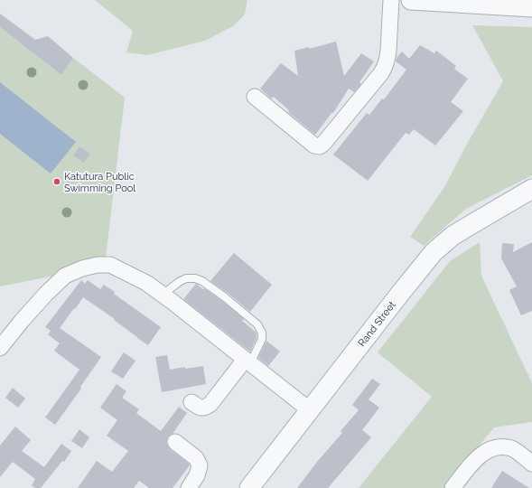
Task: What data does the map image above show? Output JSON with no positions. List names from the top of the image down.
{
  "streets": {
    "street": ["Rand Street"]
  },
  "places": ["Katutura Public Swimming Pool"]
}
